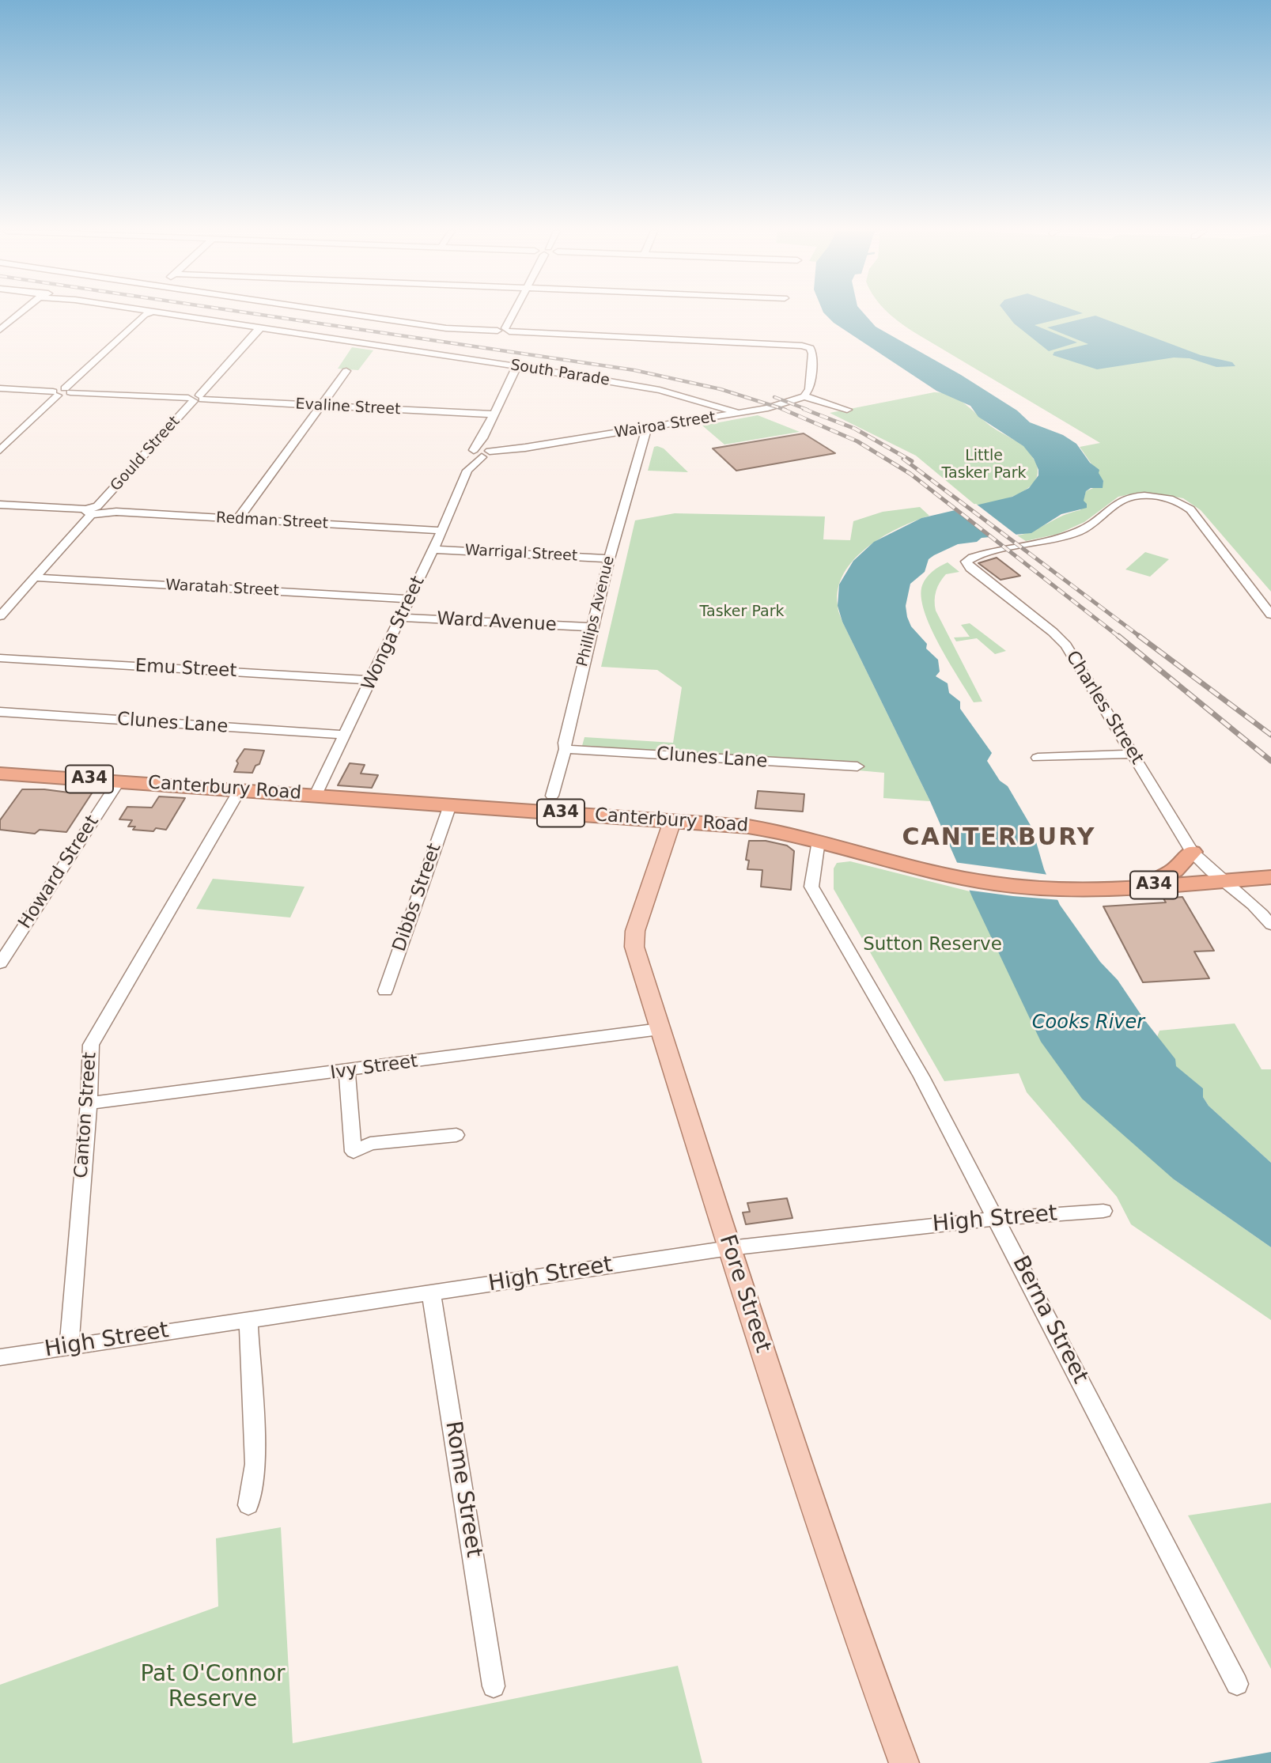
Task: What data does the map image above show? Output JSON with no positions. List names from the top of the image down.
{
  "streets": {
    "highway": ["A34", "Canterbury Road"],
    "main road": ["Fore Street"],
    "street": [
      "South Parade",
      "Evaline Street",
      "Wairoa Street",
      "Gould Street",
      "Redman Street",
      "Warrigal Street",
      "Waratah Street",
      "Phillips Avenue",
      "Ward Avenue",
      "Wonga Street",
      "Emu Street",
      "Charles Street",
      "Clunes Lane",
      "Howard Street",
      "Dibbs Street",
      "Ivy Street",
      "Canton Street",
      "High Street",
      "Berna Street",
      "Rome Street"
    ]
  },
  "crossings": [
    ["South Parade", "Wairoa Street"],
    ["South Parade", "Gould Street"],
    ["South Parade", "Wonga Street"],
    ["Evaline Street", "Gould Street"],
    ["Evaline Street", "Wonga Street"],
    ["Wairoa Street", "Phillips Avenue"],
    ["Wairoa Street", "Wonga Street"],
    ["Gould Street", "Redman Street"],
    ["Gould Street", "Waratah Street"],
    ["Redman Street", "Wonga Street"],
    ["Warrigal Street", "Phillips Avenue"],
    ["Warrigal Street", "Wonga Street"],
    ["Waratah Street", "Wonga Street"],
    ["Phillips Avenue", "Ward Avenue"],
    ["Phillips Avenue", "Clunes Lane"],
    ["Ward Avenue", "Wonga Street"],
    ["Wonga Street", "Emu Street"],
    ["Wonga Street", "Clunes Lane"],
    ["Wonga Street", "Canterbury Road"],
    ["Charles Street", "Canterbury Road"],
    ["Canterbury Road", "Howard Street"],
    ["Canterbury Road", "Dibbs Street"],
    ["Canterbury Road", "Canton Street"],
    ["Canterbury Road", "Fore Street"],
    ["Canterbury Road", "Berna Street"],
    ["Ivy Street", "Canton Street"],
    ["Ivy Street", "Fore Street"],
    ["Canton Street", "High Street"],
    ["High Street", "Fore Street"],
    ["High Street", "Berna Street"],
    ["High Street", "Rome Street"]
  ],
  "districts": ["CANTERBURY"],
  "water": ["Cooks River"],
  "parks": [
    "Little Tasker Park",
    "Tasker Park",
    "Sutton Reserve",
    "Pat O'Connor Reserve"
  ]
}
